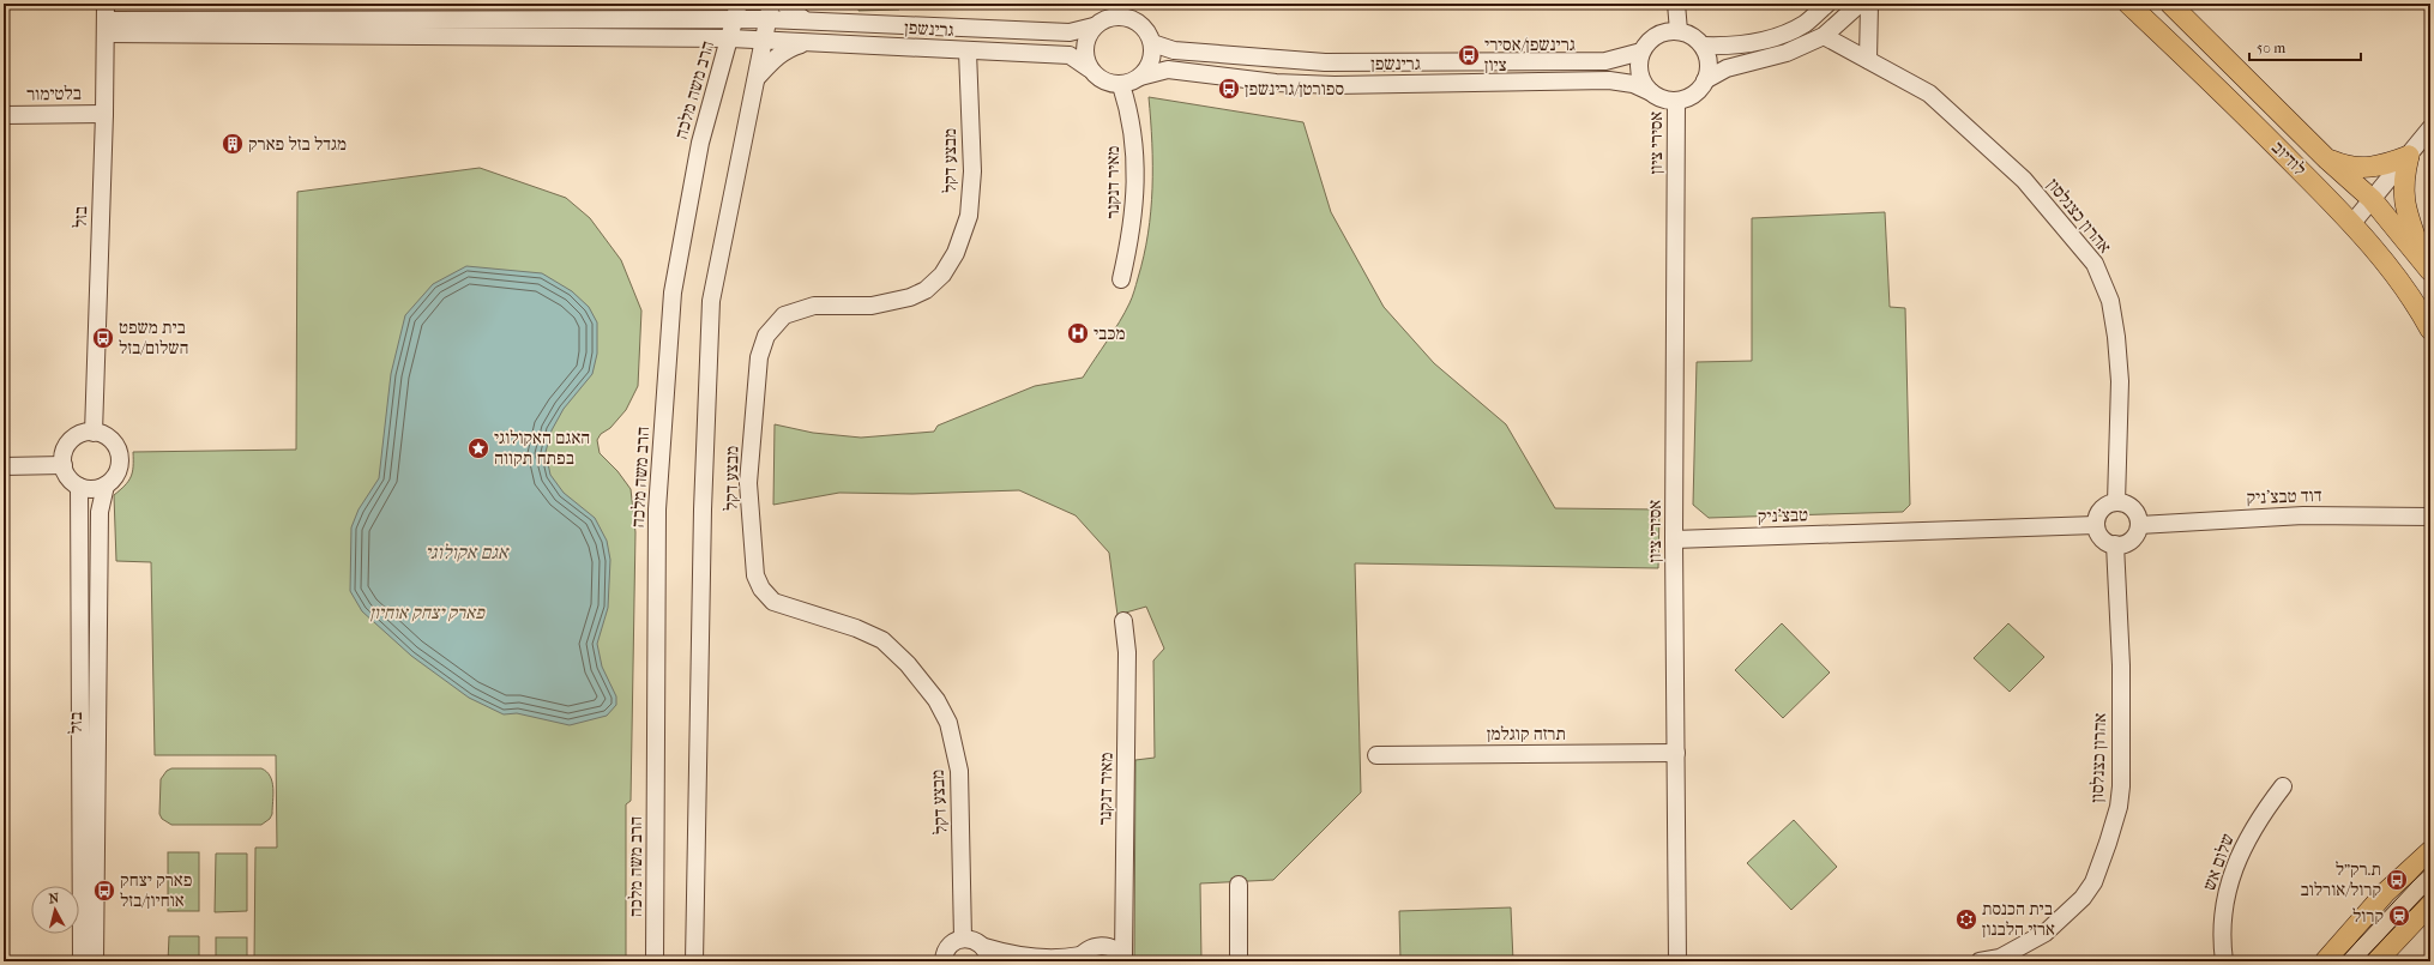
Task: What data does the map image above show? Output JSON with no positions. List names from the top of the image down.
{
  "streets": {
    "main road": ["לודיוב"],
    "street": [
      "גרינשפן",
      "הרב משה מלכה",
      "בלטימור",
      "אסירי ציון",
      "מבצע דקל",
      "מאיר דנקנר",
      "אהרון כצנלסון",
      "בזל",
      "דוד טבצ'ניק",
      "טבצ'ניק",
      "תרזה קוגלמן",
      "שלום אש"
    ]
  },
  "crossings": [
    ["גרינשפן", "הרב משה מלכה"],
    ["גרינשפן", "אסירי ציון"],
    ["גרינשפן", "מבצע דקל"],
    ["גרינשפן", "מאיר דנקנר"],
    ["גרינשפן", "בזל"],
    ["בלטימור", "בזל"],
    ["אסירי ציון", "טבצ'ניק"],
    ["אסירי ציון", "תרזה קוגלמן"],
    ["אהרון כצנלסון", "דוד טבצ'ניק"],
    ["אהרון כצנלסון", "טבצ'ניק"],
    ["דוד טבצ'ניק", "טבצ'ניק"]
  ],
  "water": ["אגם אקולוגי"],
  "parks": ["פארק יצחק אוחיון"],
  "places": {
    "bus stop": [
      "גרינשפן/אסירי ציון",
      "ספורטן/גרינשפן",
      "בית משפט השלום/בזל",
      "ת.רק״ל קרול/אורלוב",
      "פארק יצחק אוחיון/בזל"
    ],
    "building": ["מגדל בזל פארק"],
    "hospital": ["מכבי"],
    "place": ["האגם האקולוגי בפתח תקווה"],
    "station": ["קרול"],
    "synagogue": ["בית הכנסת ארזי הלבנון"]
  },
  "scale_bar": "50 m",
  "north": "top"
}
